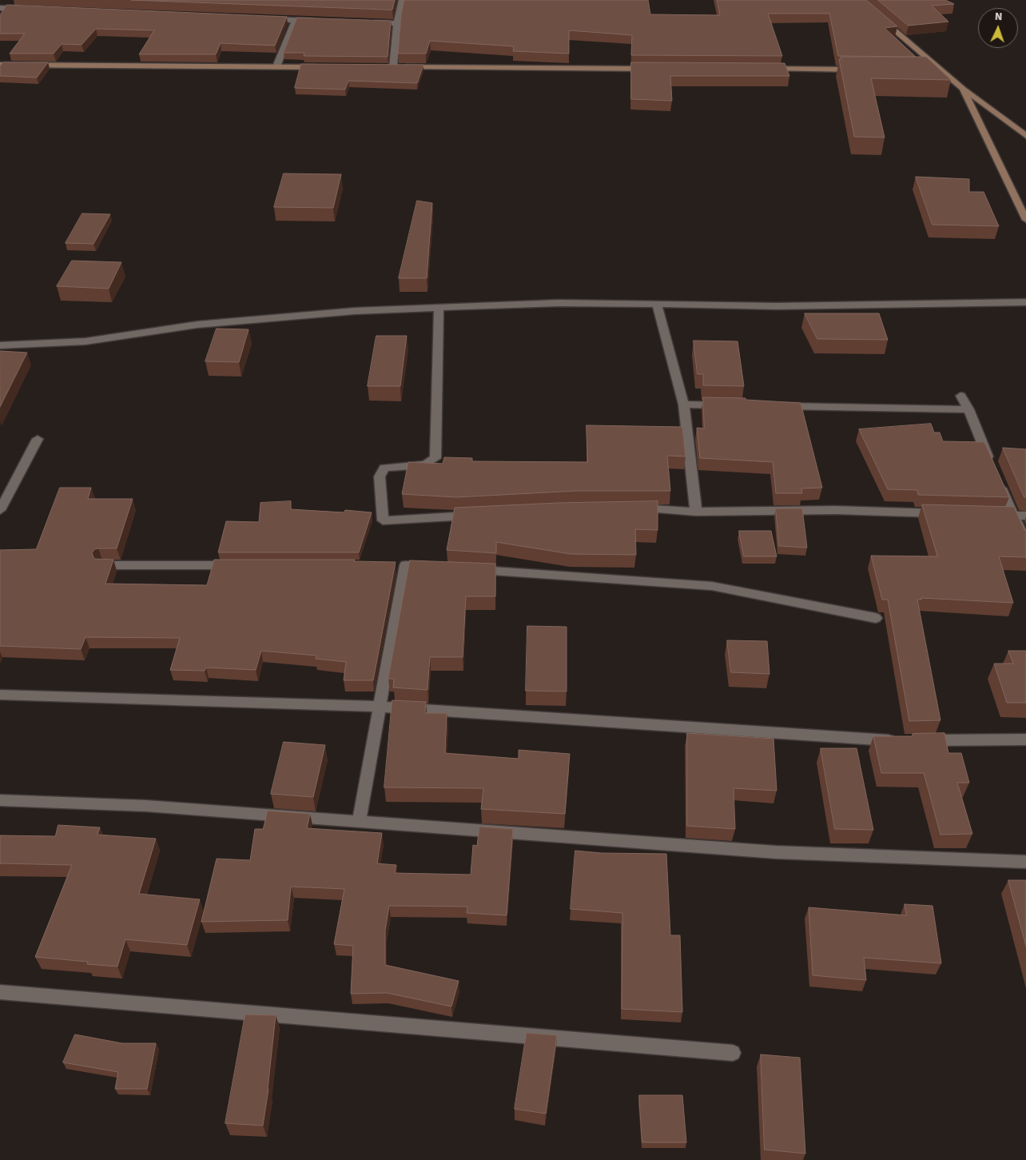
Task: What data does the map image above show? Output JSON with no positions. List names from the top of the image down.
{
  "north": "top"
}
